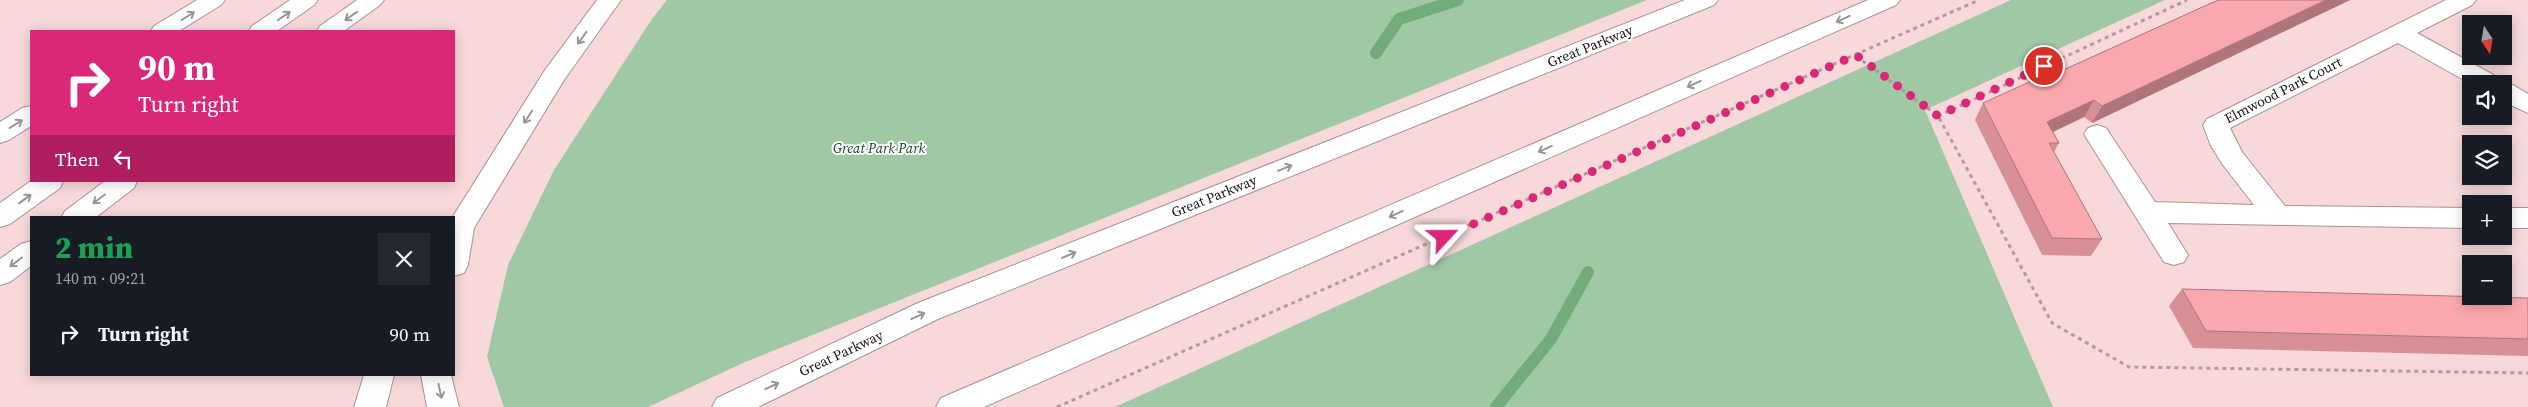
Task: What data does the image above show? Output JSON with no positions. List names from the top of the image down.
{
  "streets": {
    "main road": ["Great Parkway", "Elmwood Park Court"]
  },
  "parks": ["Great Park Park"],
  "north": "bottom",
  "page": {
    "map_buttons": ["+", "−"],
    "turn": ["90 m", "Turn right"],
    "then": "Then",
    "heading": ["2 min", "140 m · 09:21"],
    "list": [
      {
        "name": "Turn right",
        "value": "90 m"
      }
    ]
  }
}
